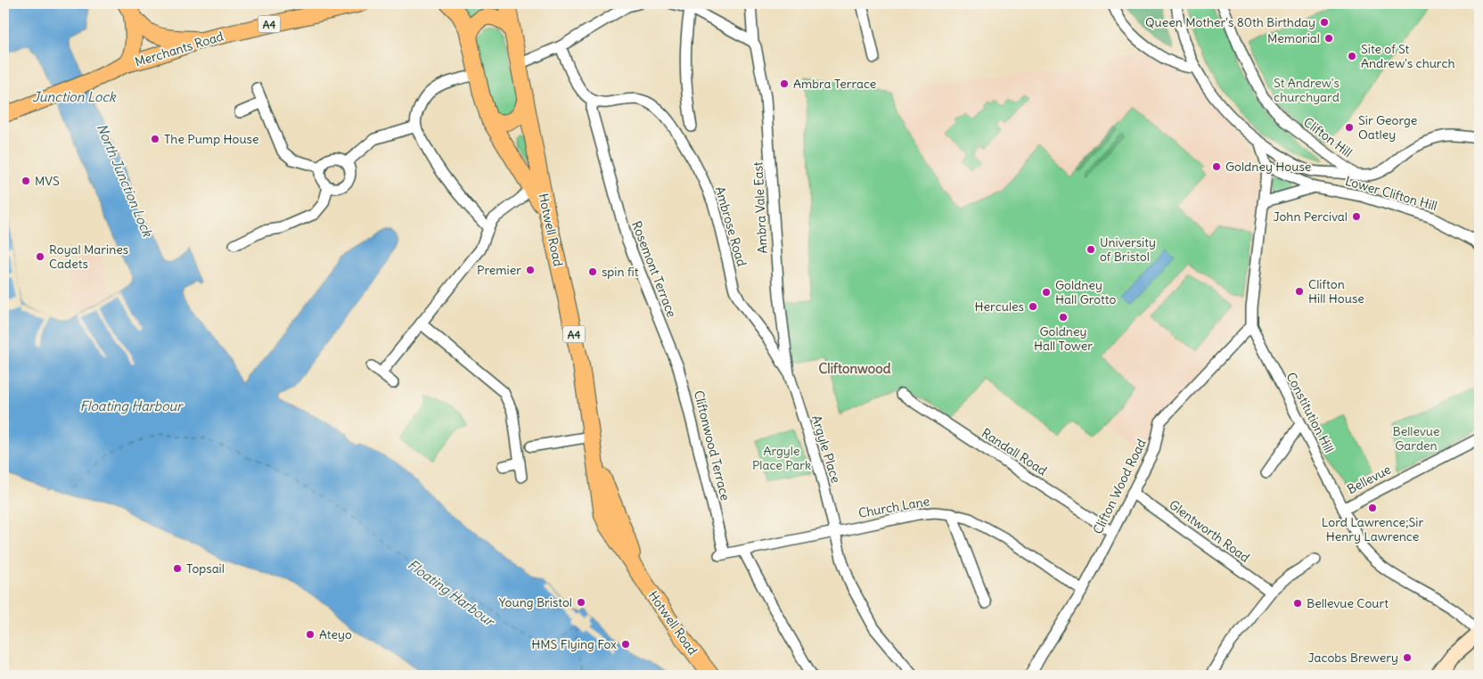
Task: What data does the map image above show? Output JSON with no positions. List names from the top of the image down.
{
  "streets": {
    "main road": ["A4", "Merchants Road", "Hotwell Road"],
    "street": [
      "Clifton Hill",
      "Lower Clifton Hill",
      "Ambra Vale East",
      "Ambrose Road",
      "Rosemont Terrace",
      "Constitution Hill",
      "Cliftonwood Terrace",
      "Argyle Place",
      "Randall Road",
      "Bellevue",
      "Clifton Wood Road",
      "Church Lane",
      "Glentworth Road"
    ]
  },
  "crossings": [
    ["A4", "Merchants Road"],
    ["A4", "Hotwell Road"],
    ["Lower Clifton Hill", "Constitution Hill"],
    ["Ambra Vale East", "Ambrose Road"],
    ["Ambra Vale East", "Argyle Place"],
    ["Ambrose Road", "Rosemont Terrace"],
    ["Ambrose Road", "Argyle Place"],
    ["Rosemont Terrace", "Cliftonwood Terrace"],
    ["Constitution Hill", "Bellevue"],
    ["Constitution Hill", "Clifton Wood Road"],
    ["Cliftonwood Terrace", "Church Lane"],
    ["Argyle Place", "Church Lane"],
    ["Randall Road", "Clifton Wood Road"],
    ["Clifton Wood Road", "Church Lane"],
    ["Clifton Wood Road", "Glentworth Road"]
  ],
  "districts": ["Cliftonwood"],
  "water": ["Junction Lock", "North Junction Lock", "Floating Harbour"],
  "parks": ["St Andrew's churchyard", "Bellevue Garden", "Argyle Place Park"],
  "places": [
    "Queen Mother's 80th Birthday",
    "Memorial",
    "Site of St Andrew's church",
    "Ambra Terrace",
    "Sir George Oatley",
    "The Pump House",
    "Goldney House",
    "MVS",
    "John Percival",
    "University of Bristol",
    "Royal Marines Cadets",
    "Premier",
    "spin fit",
    "Clifton Hill House",
    "Goldney Hall Grotto",
    "Hercules",
    "Goldney Hall Tower",
    "Lord Lawrence;Sir Henry Lawrence",
    "Topsail",
    "Young Bristol",
    "Bellevue Court",
    "Ateyo",
    "HMS Flying Fox",
    "Jacobs Brewery"
  ]
}
